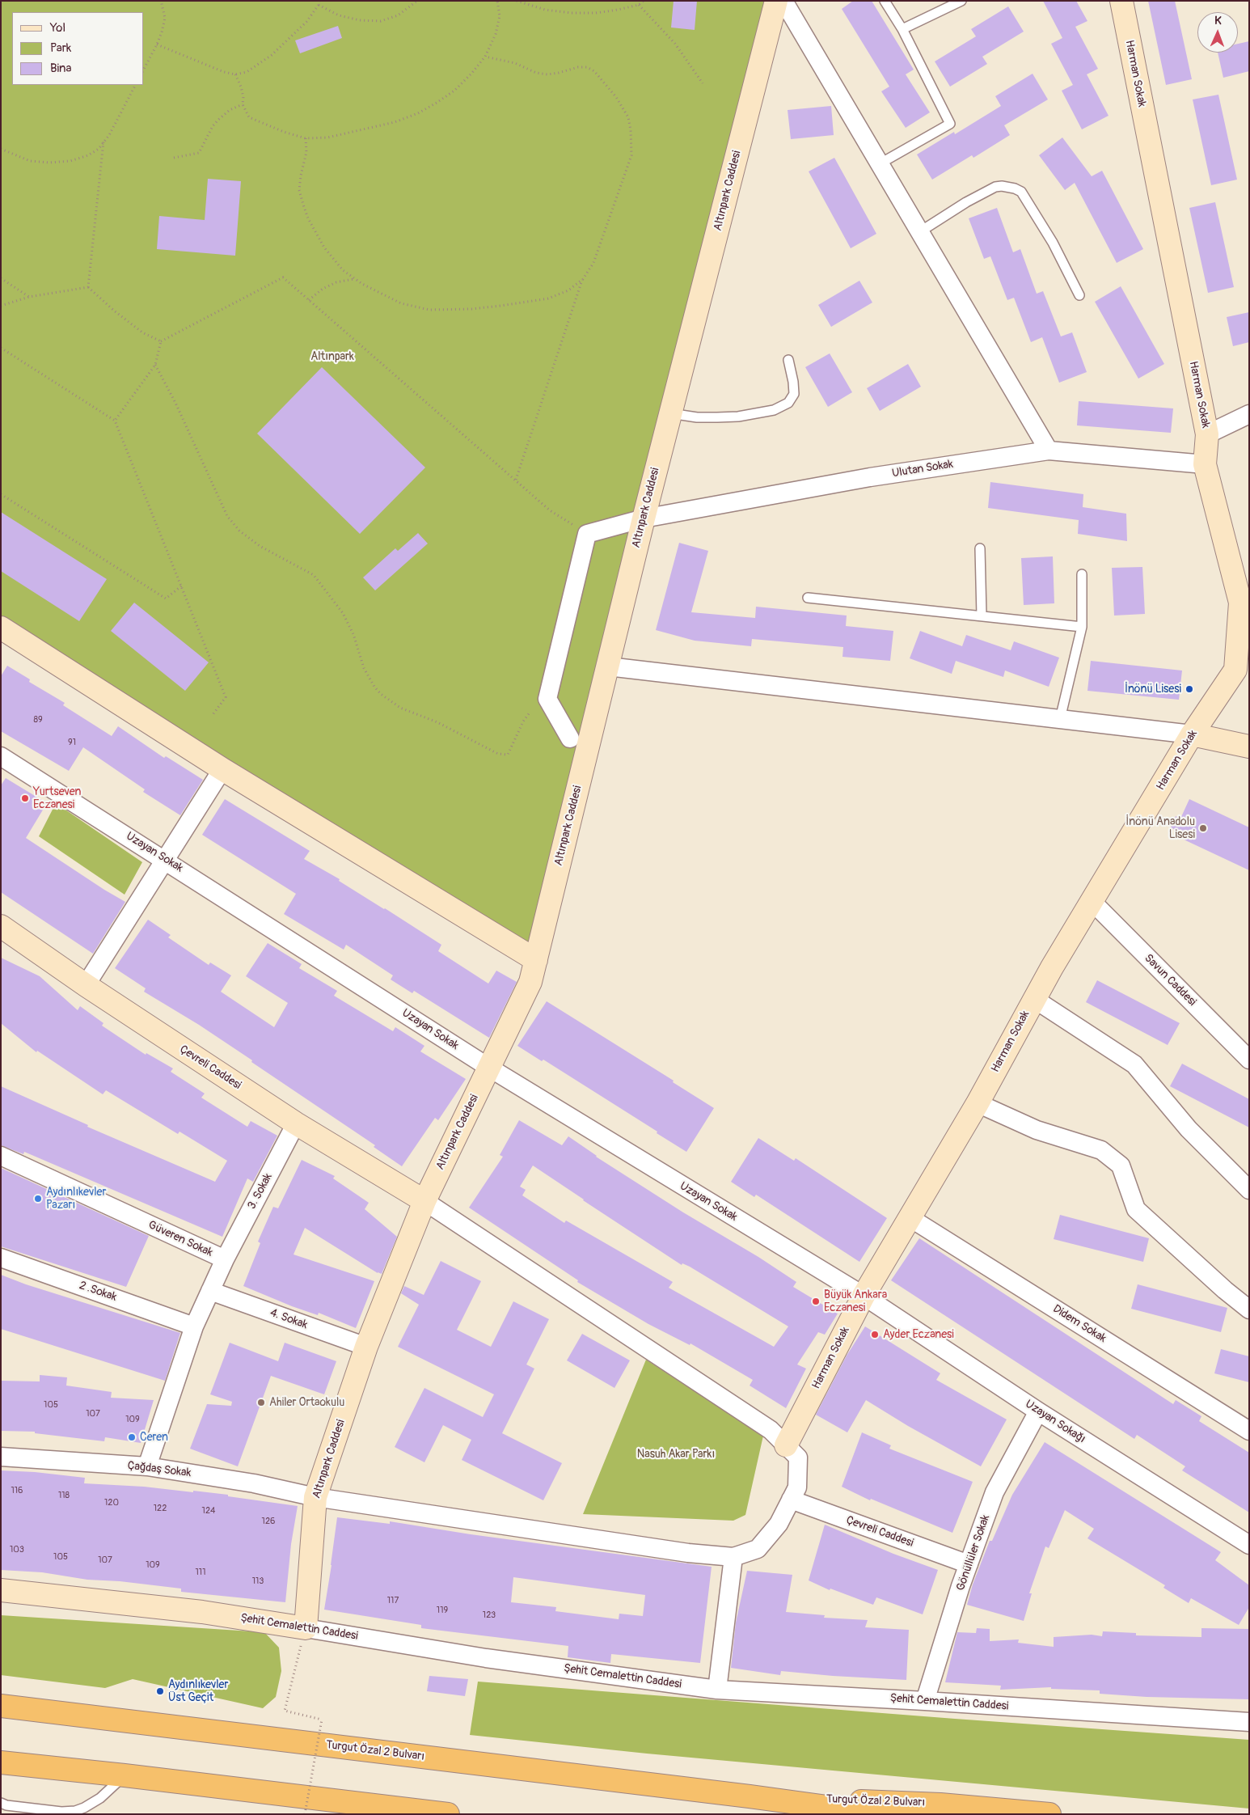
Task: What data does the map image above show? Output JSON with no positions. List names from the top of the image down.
{
  "streets": {
    "highway": ["Turgut Özal 2 Bulvarı"],
    "street": [
      "Harman Sokak",
      "Altınpark Caddesi",
      "Ulutan Sokak",
      "Uzayan Sokak",
      "Savun Caddesi",
      "Çevreli Caddesi",
      "3. Sokak",
      "Güveren Sokak",
      "2 .Sokak",
      "4. Sokak",
      "Didem Sokak",
      "Uzayan Sokağı",
      "Çağdaş Sokak",
      "Gönüllüler Sokak",
      "Şehit Cemalettin Caddesi"
    ]
  },
  "crossings": [
    ["Harman Sokak", "Ulutan Sokak"],
    ["Harman Sokak", "Uzayan Sokak"],
    ["Harman Sokak", "Savun Caddesi"],
    ["Harman Sokak", "Didem Sokak"],
    ["Harman Sokak", "Uzayan Sokağı"],
    ["Altınpark Caddesi", "Ulutan Sokak"],
    ["Altınpark Caddesi", "Uzayan Sokak"],
    ["Altınpark Caddesi", "Çevreli Caddesi"],
    ["Altınpark Caddesi", "4. Sokak"],
    ["Altınpark Caddesi", "Çağdaş Sokak"],
    ["Altınpark Caddesi", "Şehit Cemalettin Caddesi"],
    ["Uzayan Sokak", "Uzayan Sokağı"],
    ["Çevreli Caddesi", "3. Sokak"],
    ["Çevreli Caddesi", "Gönüllüler Sokak"],
    ["3. Sokak", "Güveren Sokak"],
    ["Güveren Sokak", "2 .Sokak"],
    ["Güveren Sokak", "4. Sokak"],
    ["Güveren Sokak", "Çağdaş Sokak"],
    ["Uzayan Sokağı", "Gönüllüler Sokak"],
    ["Gönüllüler Sokak", "Şehit Cemalettin Caddesi"]
  ],
  "parks": ["Altınpark", "Nasuh Akar Parkı"],
  "places": [
    "İnönü Lisesi",
    "Yurtseven Eczanesi",
    "İnönü Anadolu Lisesi",
    "Aydınlıkevler Pazarı",
    "Büyük Ankara Eczanesi",
    "Ayder Eczanesi",
    "Ahiler Ortaokulu",
    "Ceren",
    "Aydınlıkevler Üst Geçit"
  ],
  "house_numbers": [
    "89",
    "91",
    "105",
    "107",
    "109",
    "116",
    "118",
    "120",
    "122",
    "124",
    "126",
    "103",
    "105",
    "107",
    "109",
    "111",
    "113",
    "117",
    "119",
    "123"
  ],
  "legend": ["Yol", "Park", "Bina"],
  "north": "top"
}
